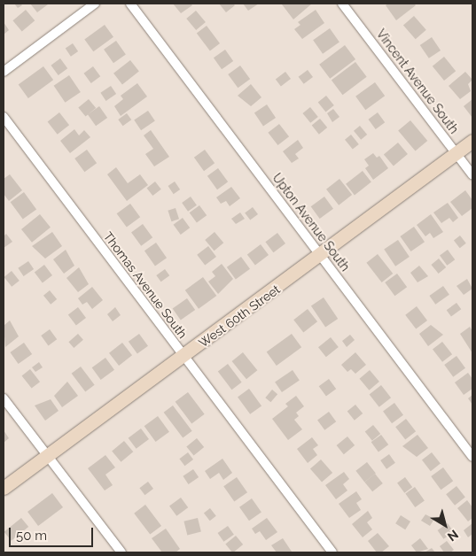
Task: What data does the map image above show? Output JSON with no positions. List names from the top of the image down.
{
  "streets": {
    "street": [
      "Vincent Avenue South",
      "Upton Avenue South",
      "Thomas Avenue South",
      "West 60th Street"
    ]
  },
  "crossings": [
    ["Vincent Avenue South", "West 60th Street"],
    ["Upton Avenue South", "West 60th Street"],
    ["Thomas Avenue South", "West 60th Street"]
  ],
  "scale_bar": "50 m",
  "north": "bottom right"
}
